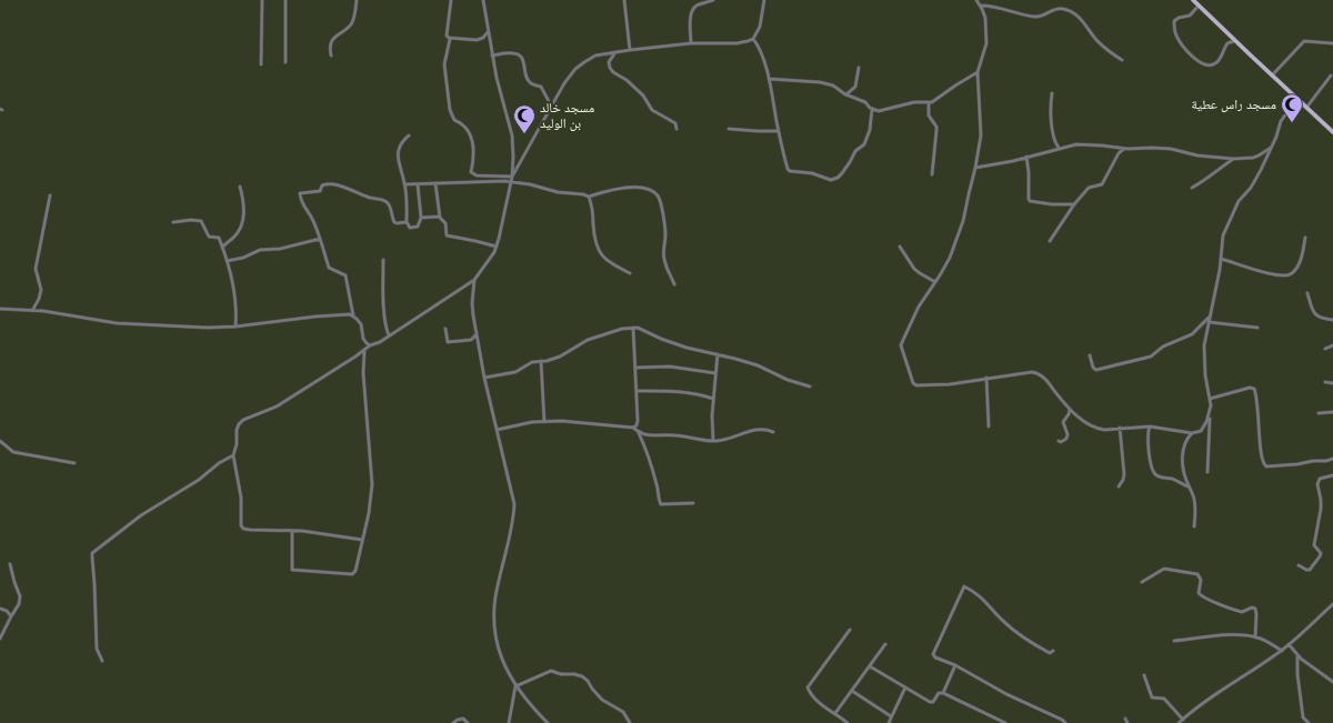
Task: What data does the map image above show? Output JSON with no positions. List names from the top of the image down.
{
  "places": {
    "mosque": ["مسجد راس عطية", "مسجد خالد بن الوليد"]
  }
}
